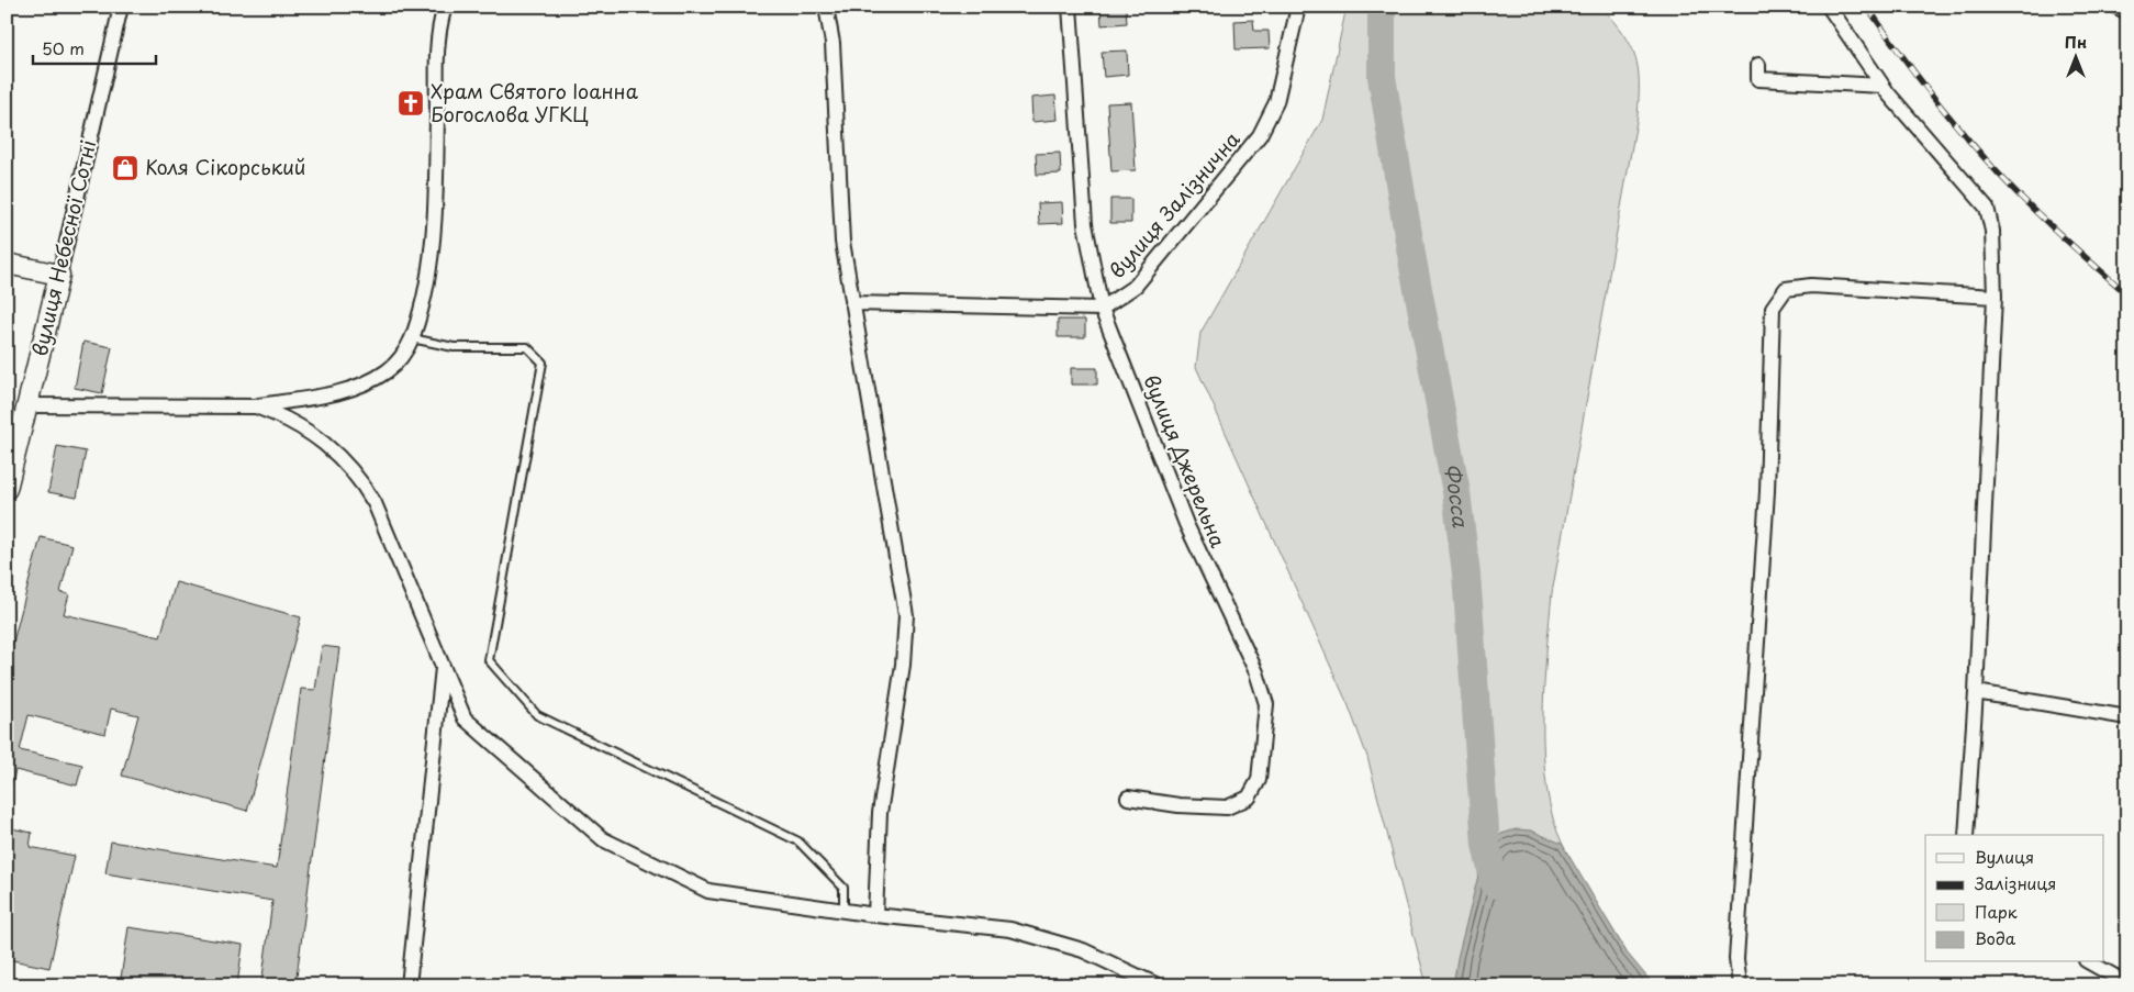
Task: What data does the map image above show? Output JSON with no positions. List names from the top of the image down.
{
  "streets": {
    "street": ["вулиця Залізнична", "вулиця Небесної Сотні", "вулиця Джерельна"]
  },
  "crossings": [
    ["вулиця Залізнична", "вулиця Джерельна"]
  ],
  "water": ["Фосса"],
  "places": {
    "church": ["Храм Святого Іоанна Богослова УГКЦ"],
    "shop": ["Коля Сікорський"]
  },
  "legend": [
    "Вулиця",
    "Залізниця",
    "Парк",
    "Вода"
  ],
  "scale_bar": "50 m",
  "north": "top"
}
